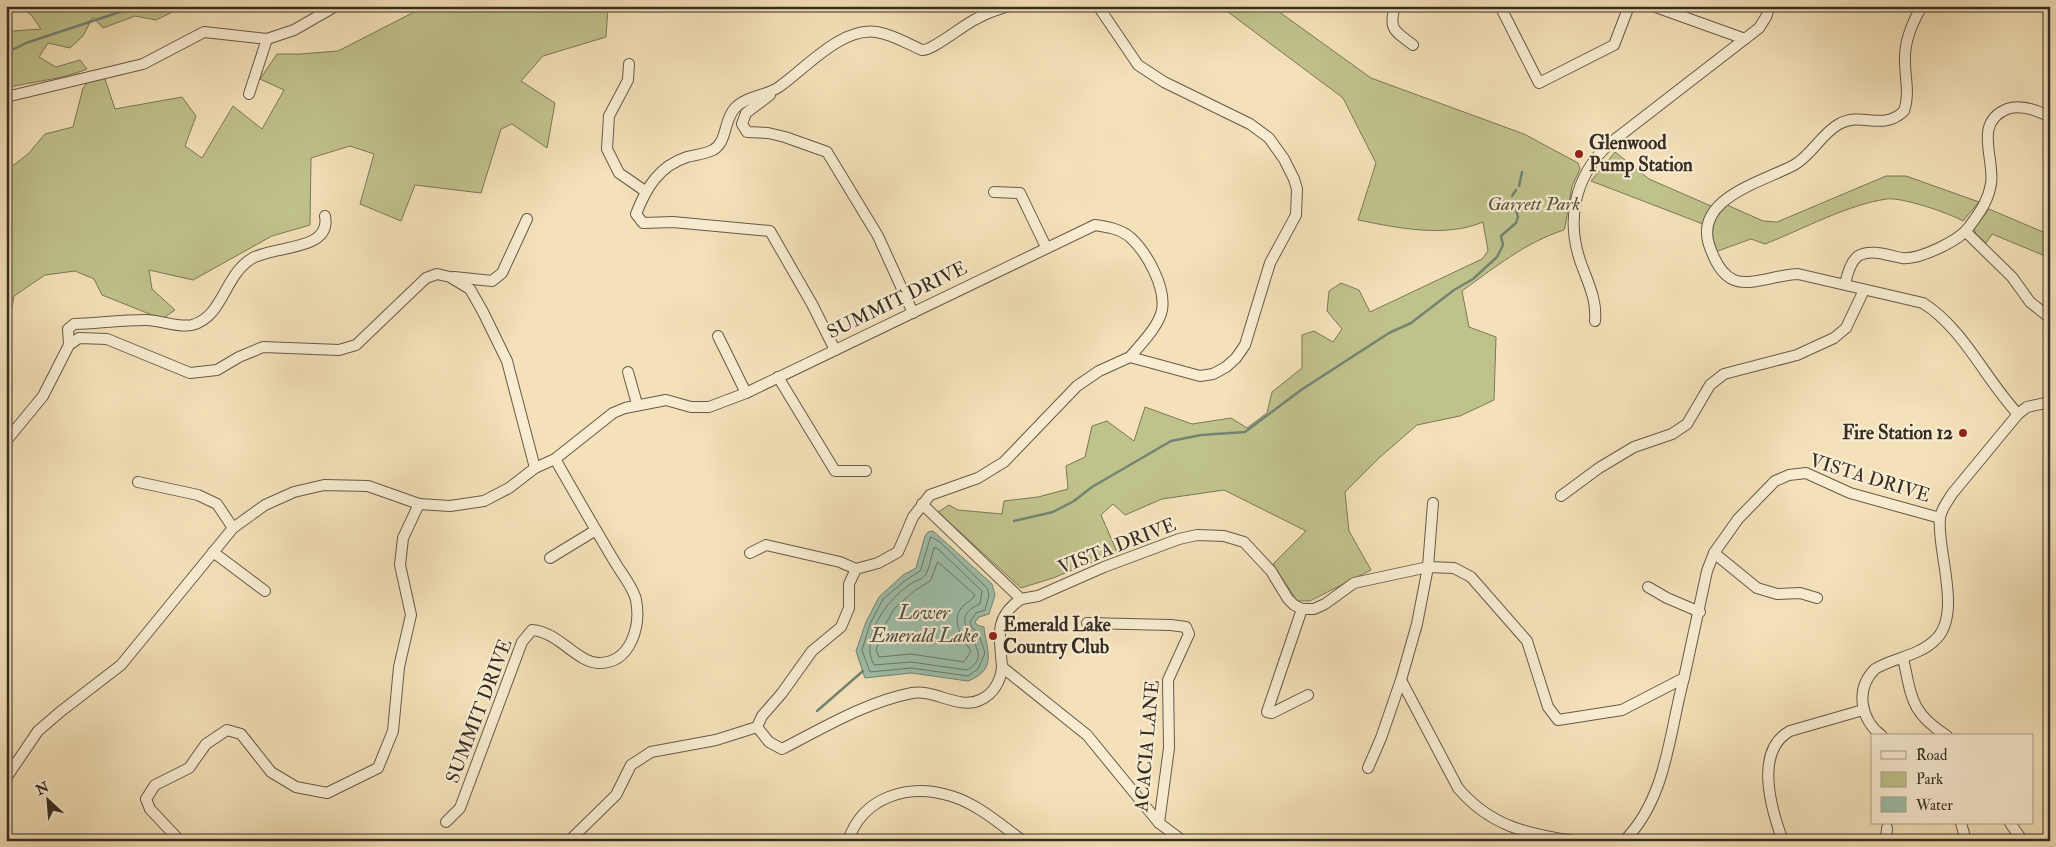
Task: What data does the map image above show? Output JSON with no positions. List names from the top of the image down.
{
  "streets": {
    "street": ["SUMMIT DRIVE", "VISTA DRIVE", "ACACIA LANE"]
  },
  "water": ["Lower Emerald Lake"],
  "parks": ["Garrett Park"],
  "places": ["Glenwood Pump Station", "Fire Station 12", "Emerald Lake Country Club"],
  "legend": ["Road", "Park", "Water"],
  "north": "top left"
}
